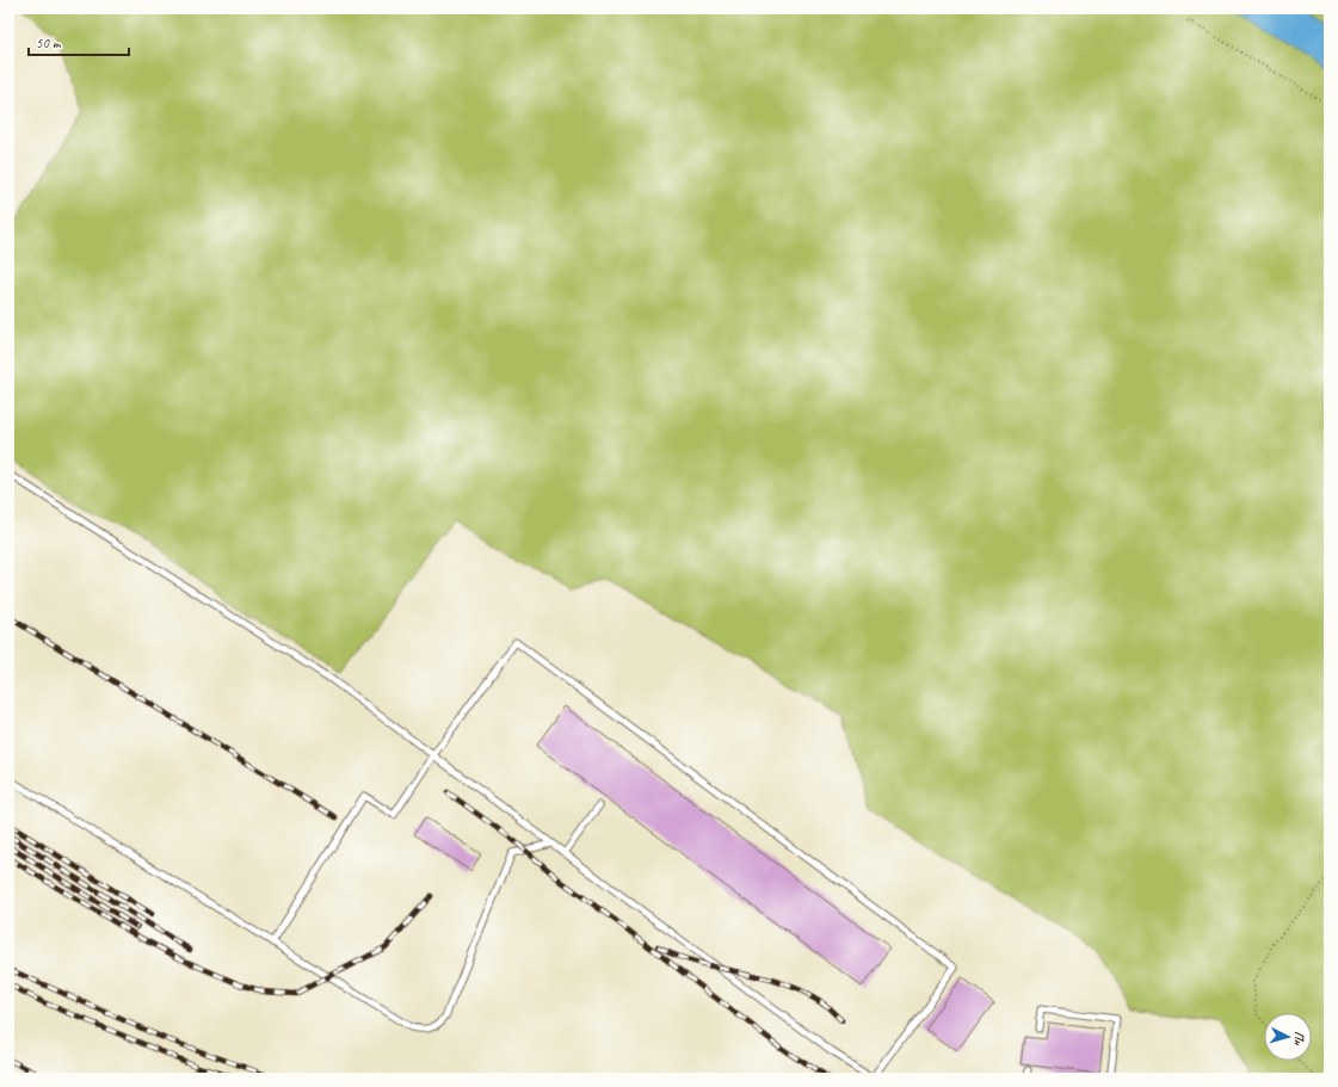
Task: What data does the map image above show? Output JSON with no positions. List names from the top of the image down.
{
  "scale_bar": "50 m",
  "north": "right"
}
